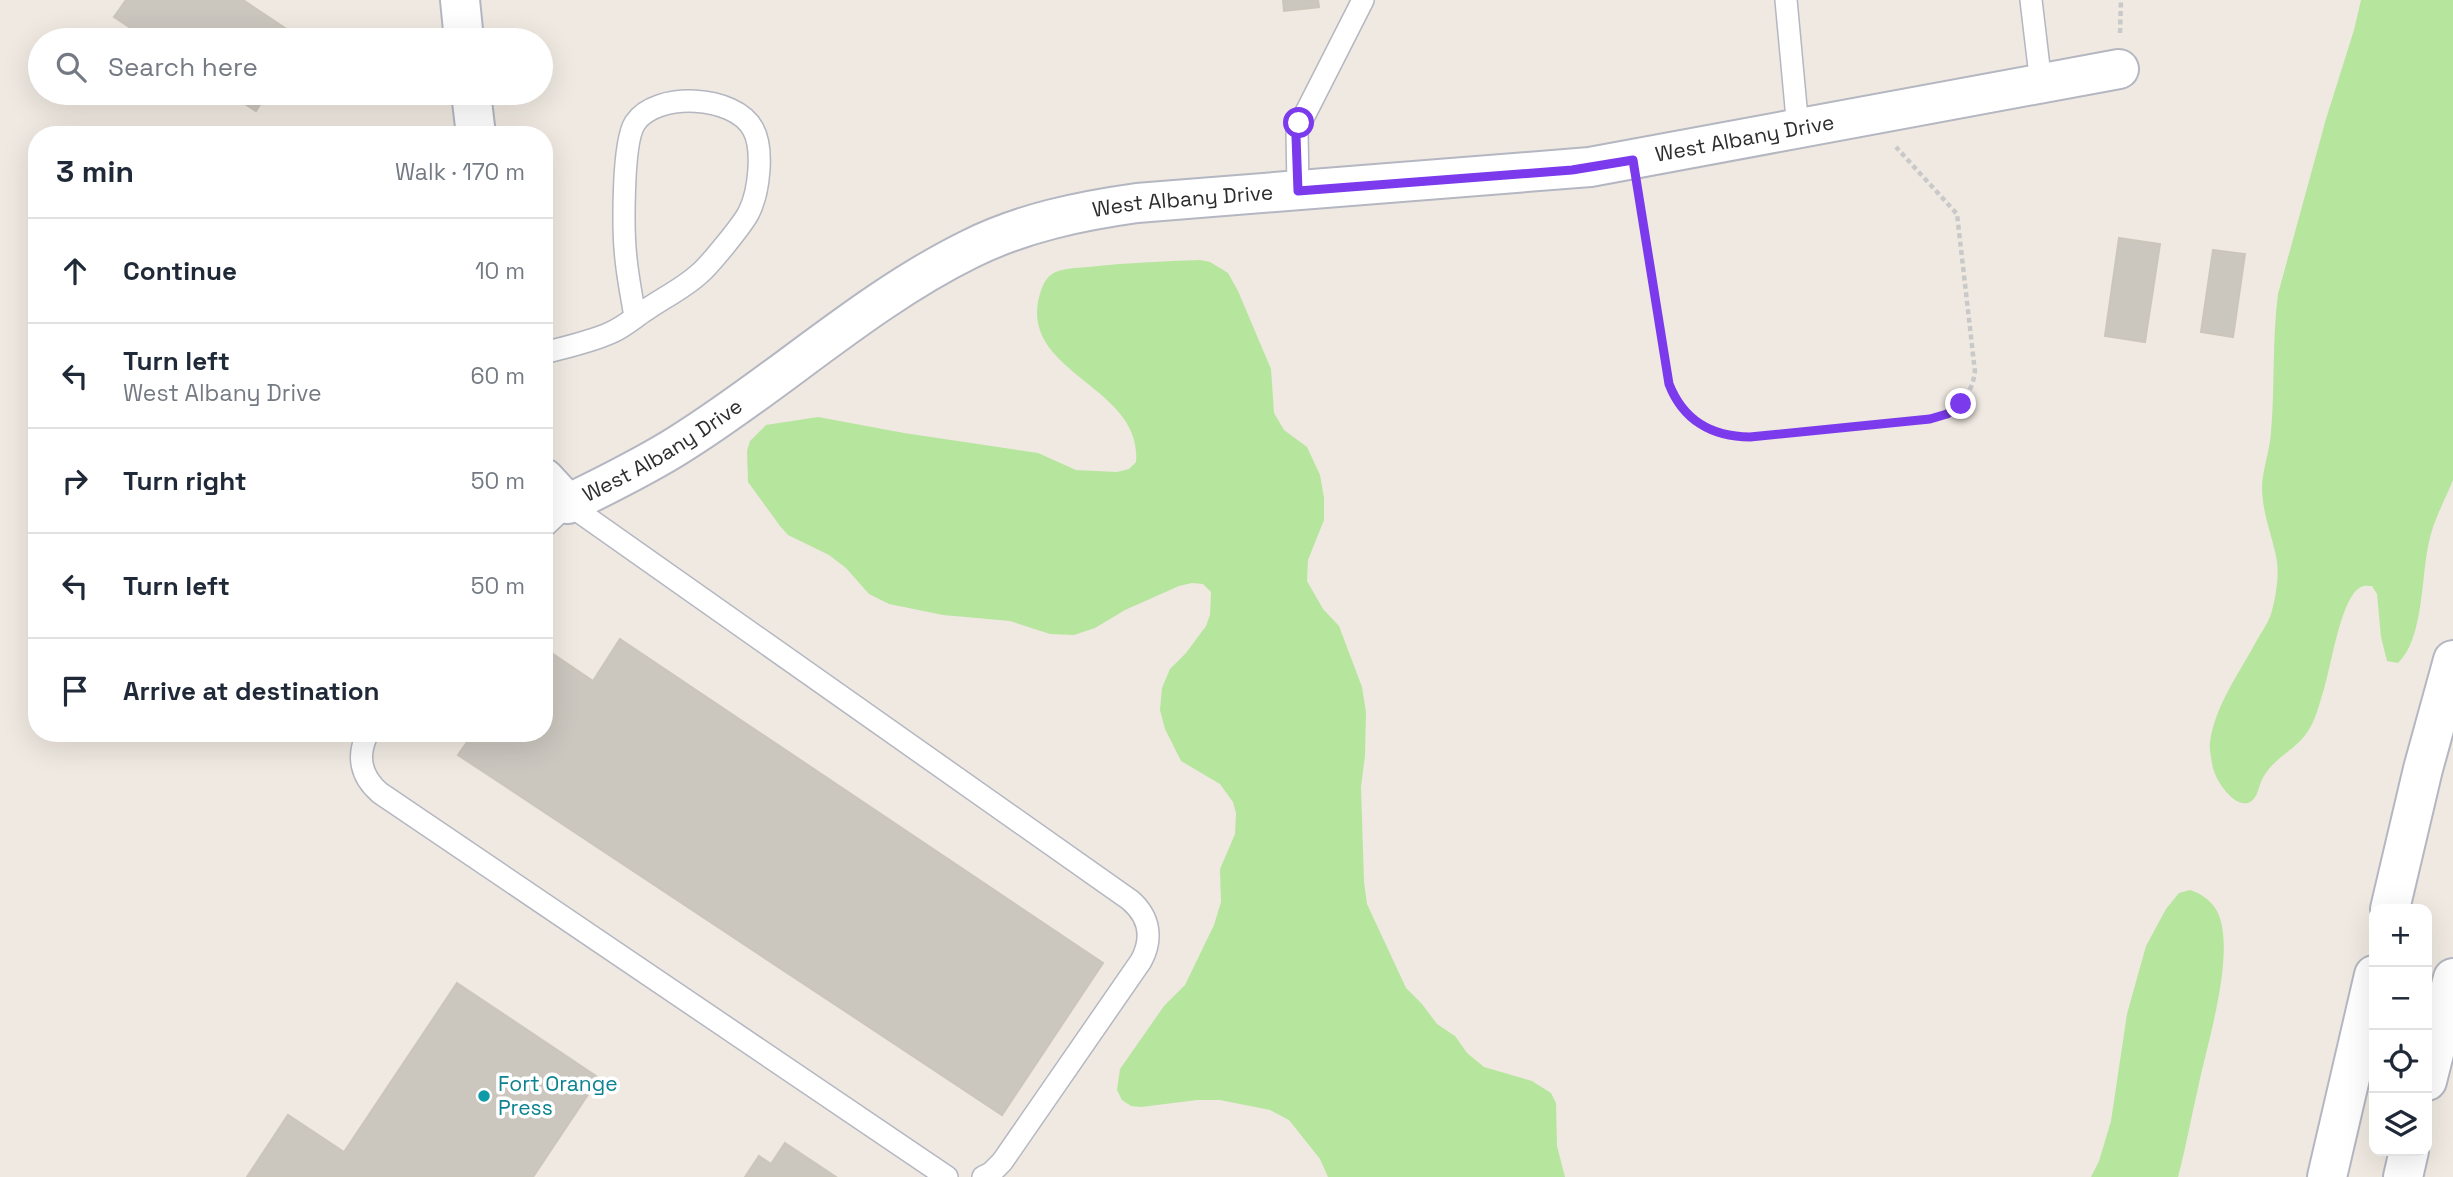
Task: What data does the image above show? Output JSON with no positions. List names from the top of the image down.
{
  "streets": {
    "street": ["West Albany Drive"]
  },
  "places": ["Fort Orange Press"],
  "page": {
    "search": "Search here",
    "heading": ["3 min", "Walk · 170 m"],
    "list": [
      ["Continue", "10 m"],
      ["Turn left", "West Albany Drive", "60 m"],
      ["Turn right", "50 m"],
      ["Turn left", "50 m"],
      "Arrive at destination"
    ],
    "map_buttons": ["+", "−"]
  }
}
